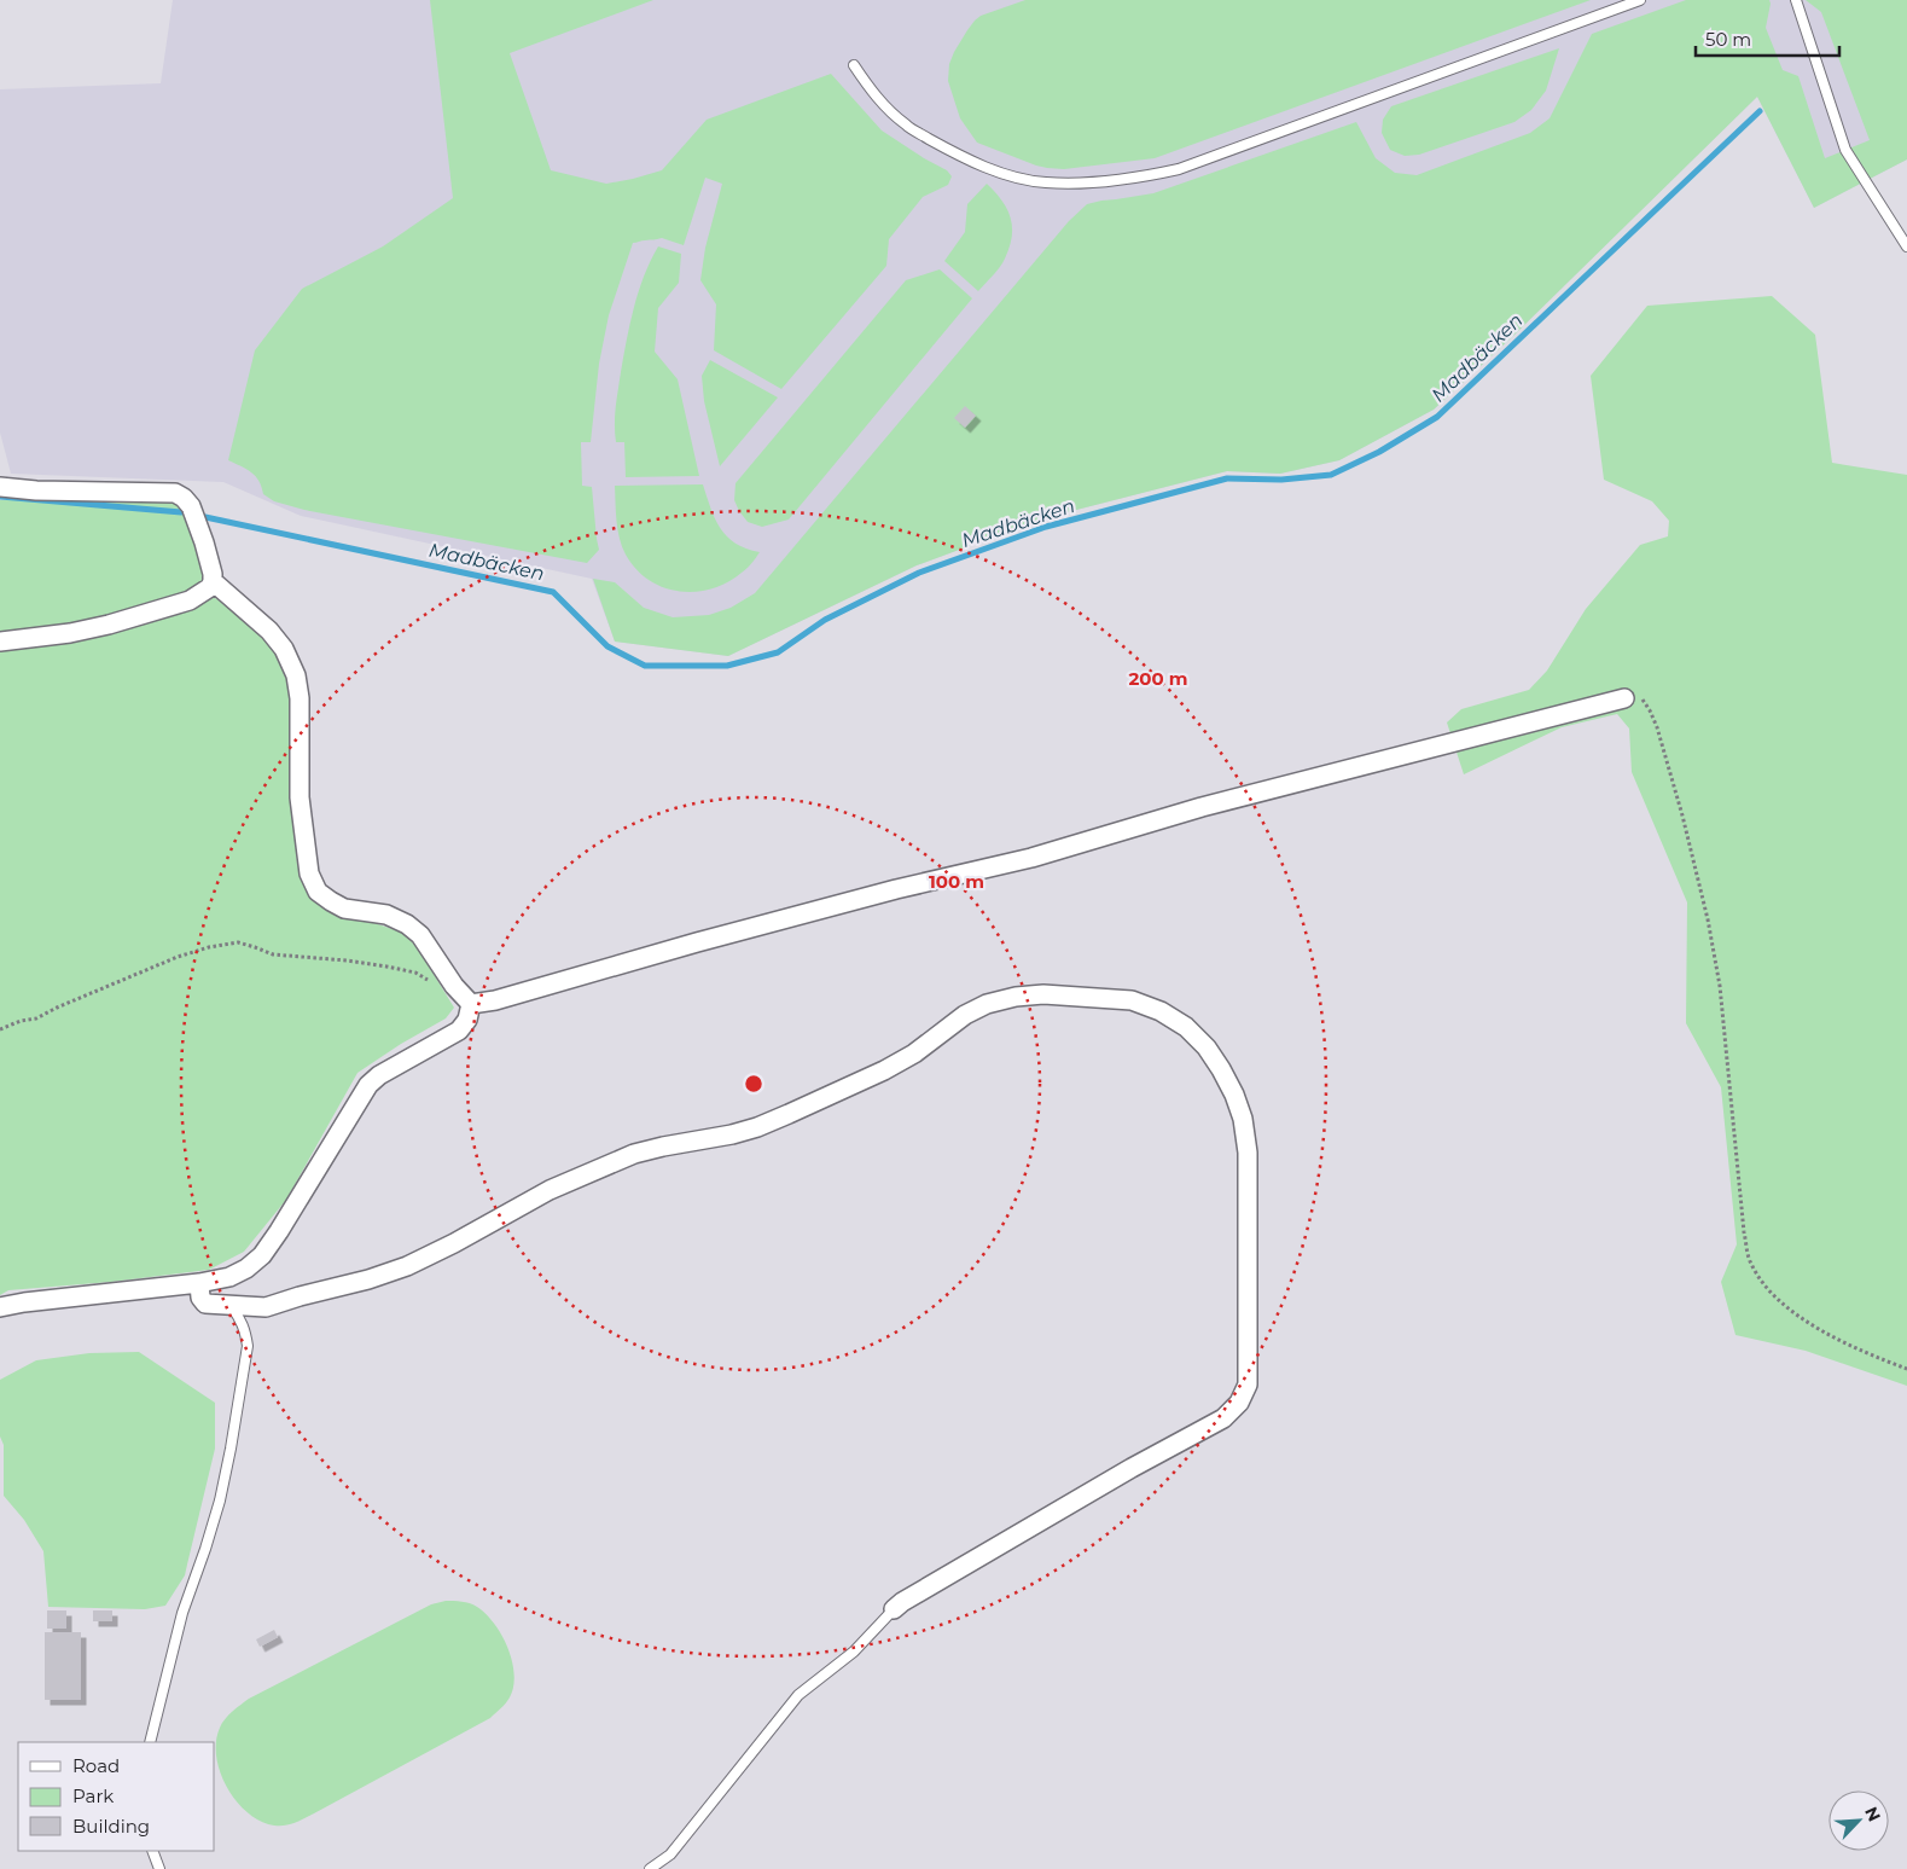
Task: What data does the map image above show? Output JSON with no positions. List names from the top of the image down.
{
  "water": ["Madbäcken"],
  "legend": ["Road", "Park", "Building"],
  "scale_bar": "50 m",
  "north": "top right",
  "rings": ["200 m", "100 m"]
}
